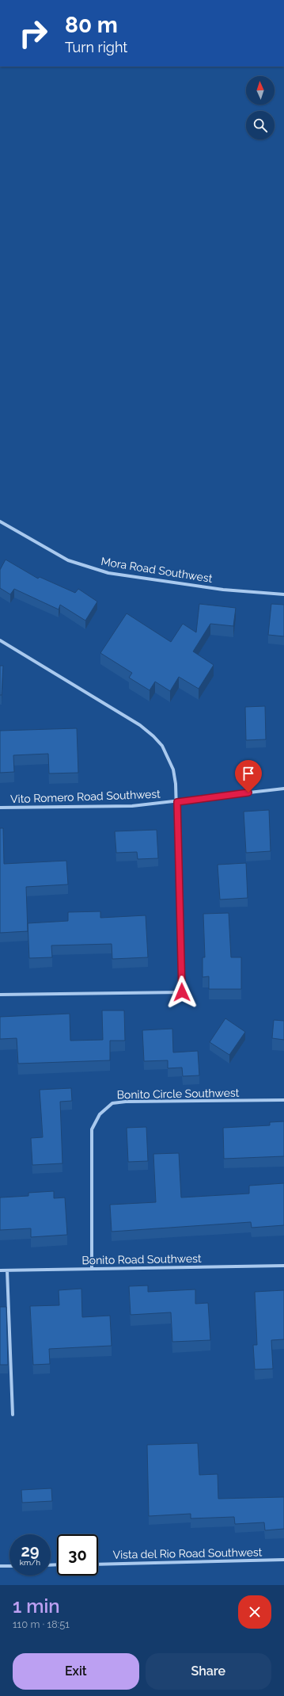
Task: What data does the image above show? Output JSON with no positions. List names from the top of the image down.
{
  "streets": {
    "street": [
      "Mora Road Southwest",
      "Vito Romero Road Southwest",
      "Bonito Circle Southwest",
      "Bonito Road Southwest",
      "Vista del Rio Road Southwest"
    ]
  },
  "crossings": [
    ["Bonito Circle Southwest", "Bonito Road Southwest"]
  ],
  "north": "top",
  "page": {
    "turn": ["80 m", "Turn right"],
    "speed": "29 km/h",
    "limit": "30",
    "heading": ["1 min", "110 m · 18:51"],
    "buttons": ["Exit", "Share"]
  }
}
